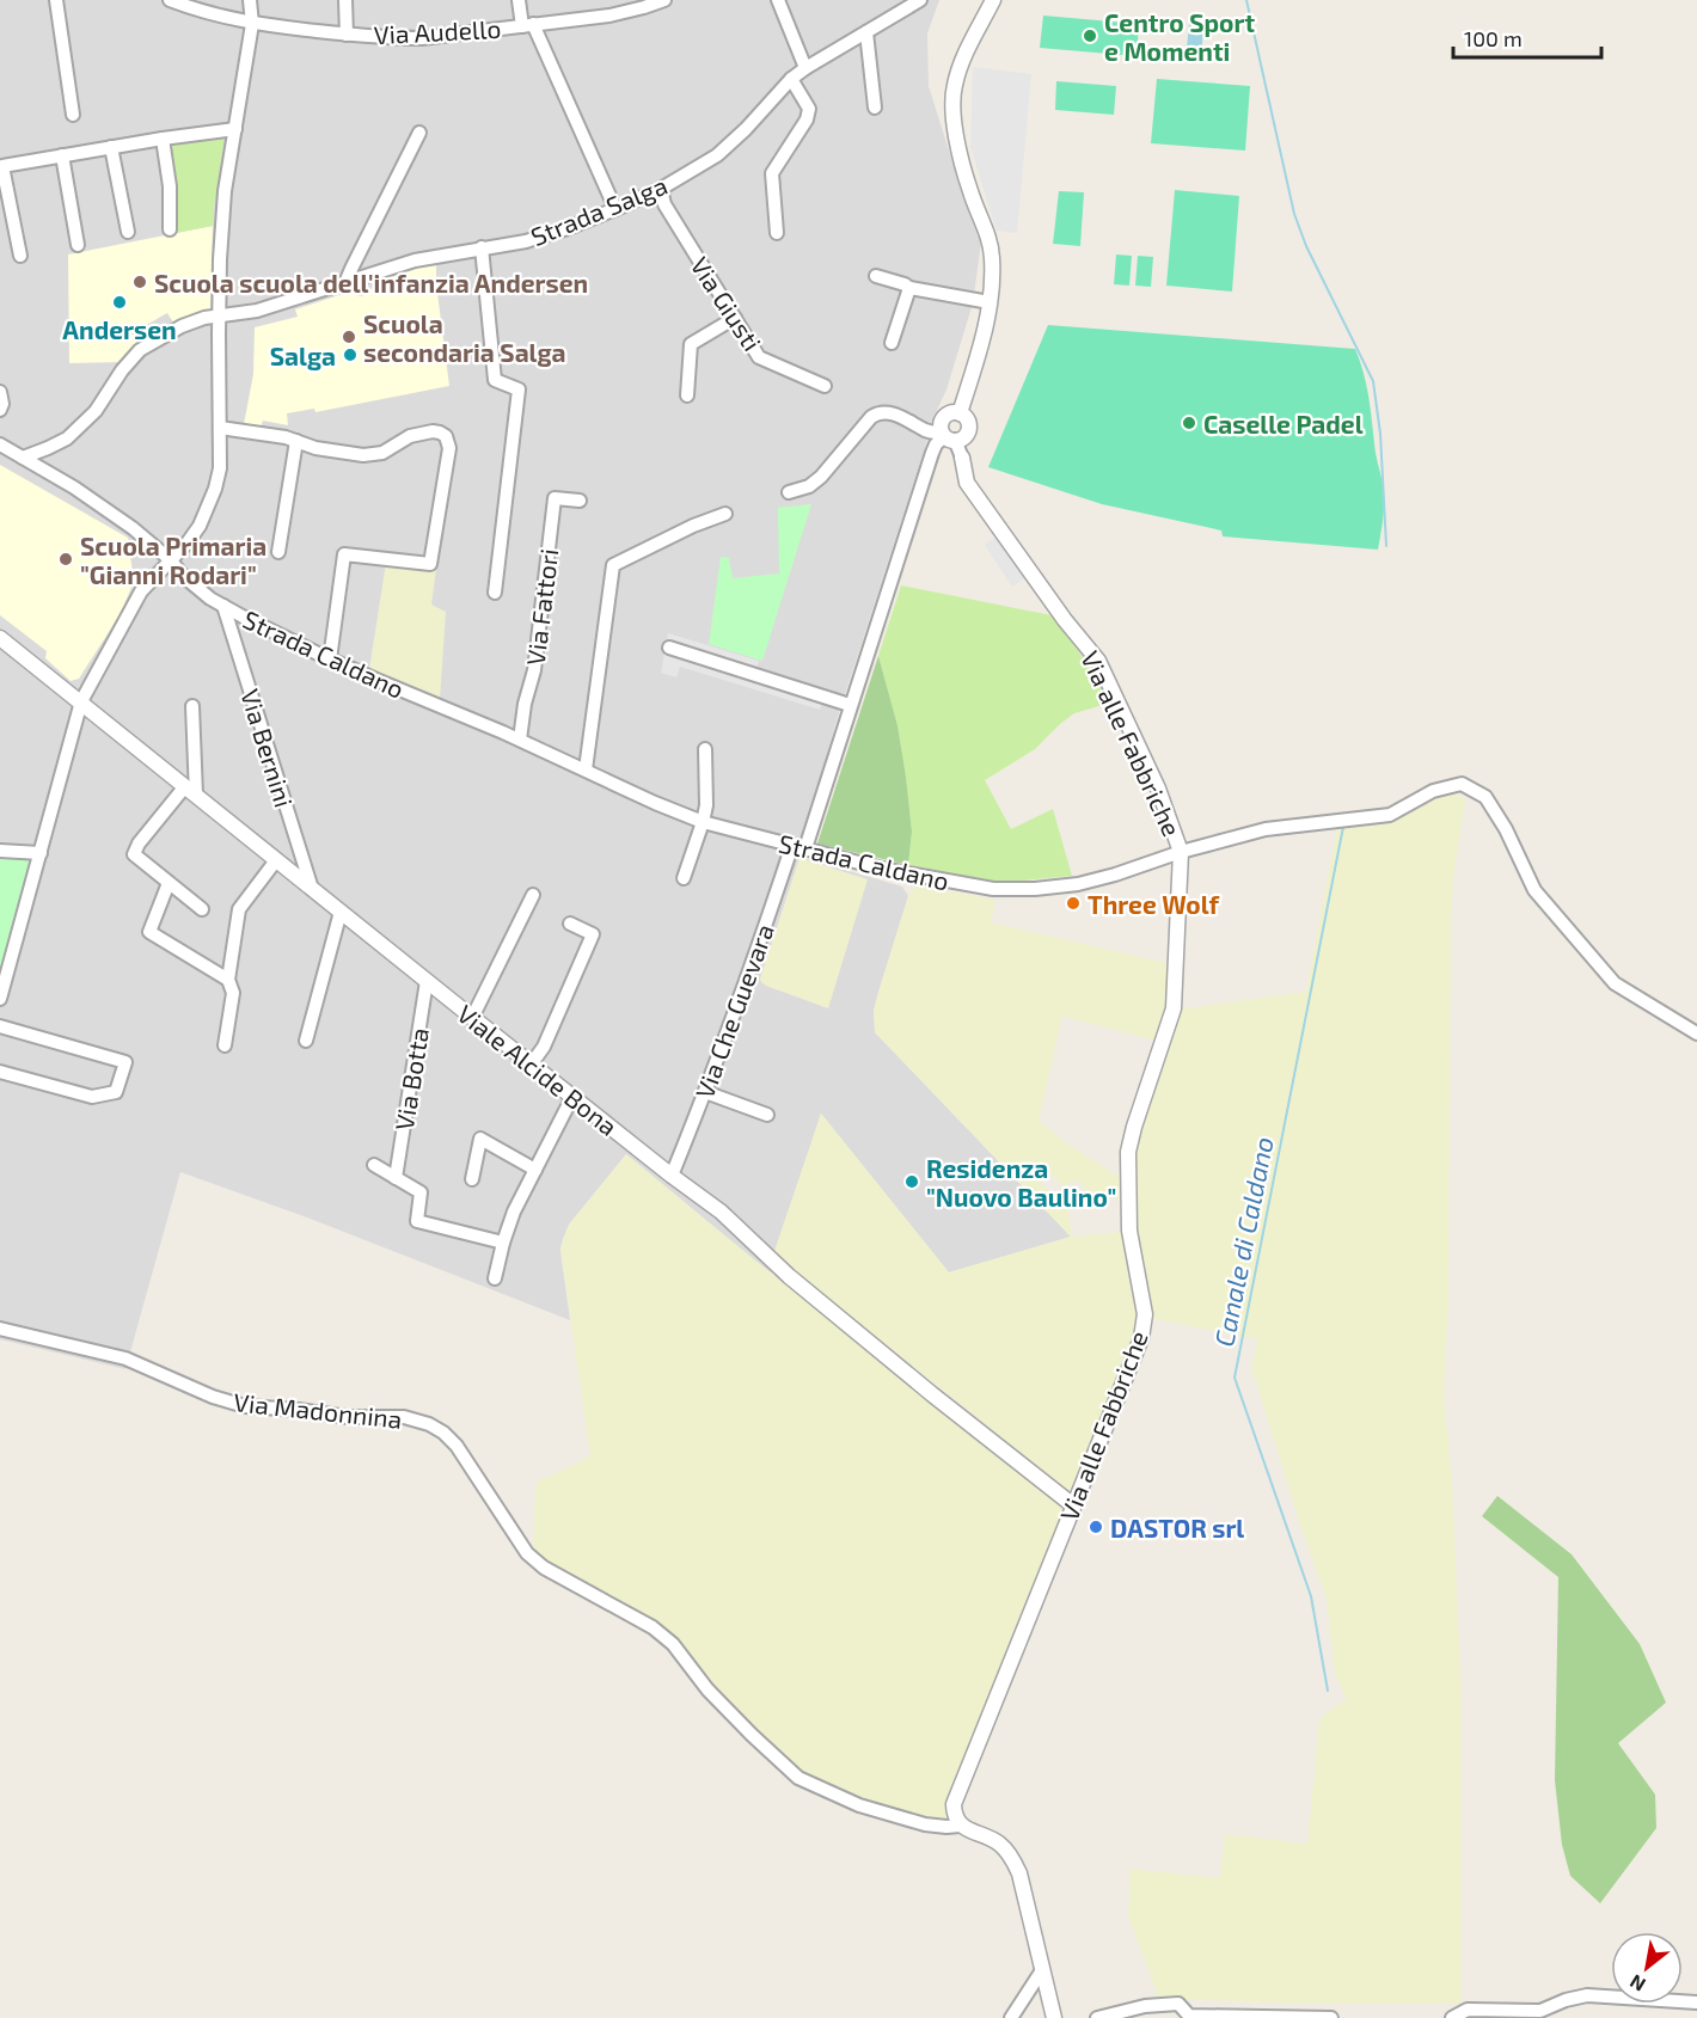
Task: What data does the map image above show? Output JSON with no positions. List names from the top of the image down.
{
  "streets": {
    "street": [
      "Via Audello",
      "Strada Salga",
      "Via Giusti",
      "Via Fattori",
      "Strada Caldano",
      "Via alle Fabbriche",
      "Via Bernini",
      "Via Che Guevara",
      "Viale Alcide Bona",
      "Via Botta",
      "Via Madonnina"
    ]
  },
  "crossings": [
    ["Strada Salga", "Via Giusti"],
    ["Strada Salga", "Strada Caldano"],
    ["Via Fattori", "Strada Caldano"],
    ["Strada Caldano", "Via alle Fabbriche"],
    ["Strada Caldano", "Via Bernini"],
    ["Strada Caldano", "Via Che Guevara"],
    ["Via alle Fabbriche", "Viale Alcide Bona"],
    ["Via alle Fabbriche", "Via Madonnina"],
    ["Via Bernini", "Viale Alcide Bona"],
    ["Via Che Guevara", "Viale Alcide Bona"],
    ["Viale Alcide Bona", "Via Botta"]
  ],
  "water": ["Canale di Caldano"],
  "places": [
    "Centro Sport e Momenti",
    "Scuola scuola dell'infanzia Andersen",
    "Andersen",
    "Scuola secondaria Salga",
    "Salga",
    "Caselle Padel",
    "Scuola Primaria \"Gianni Rodari\"",
    "Three Wolf",
    "Residenza \"Nuovo Baulino\"",
    "DASTOR srl"
  ],
  "scale_bar": "100 m",
  "north": "bottom left"
}
